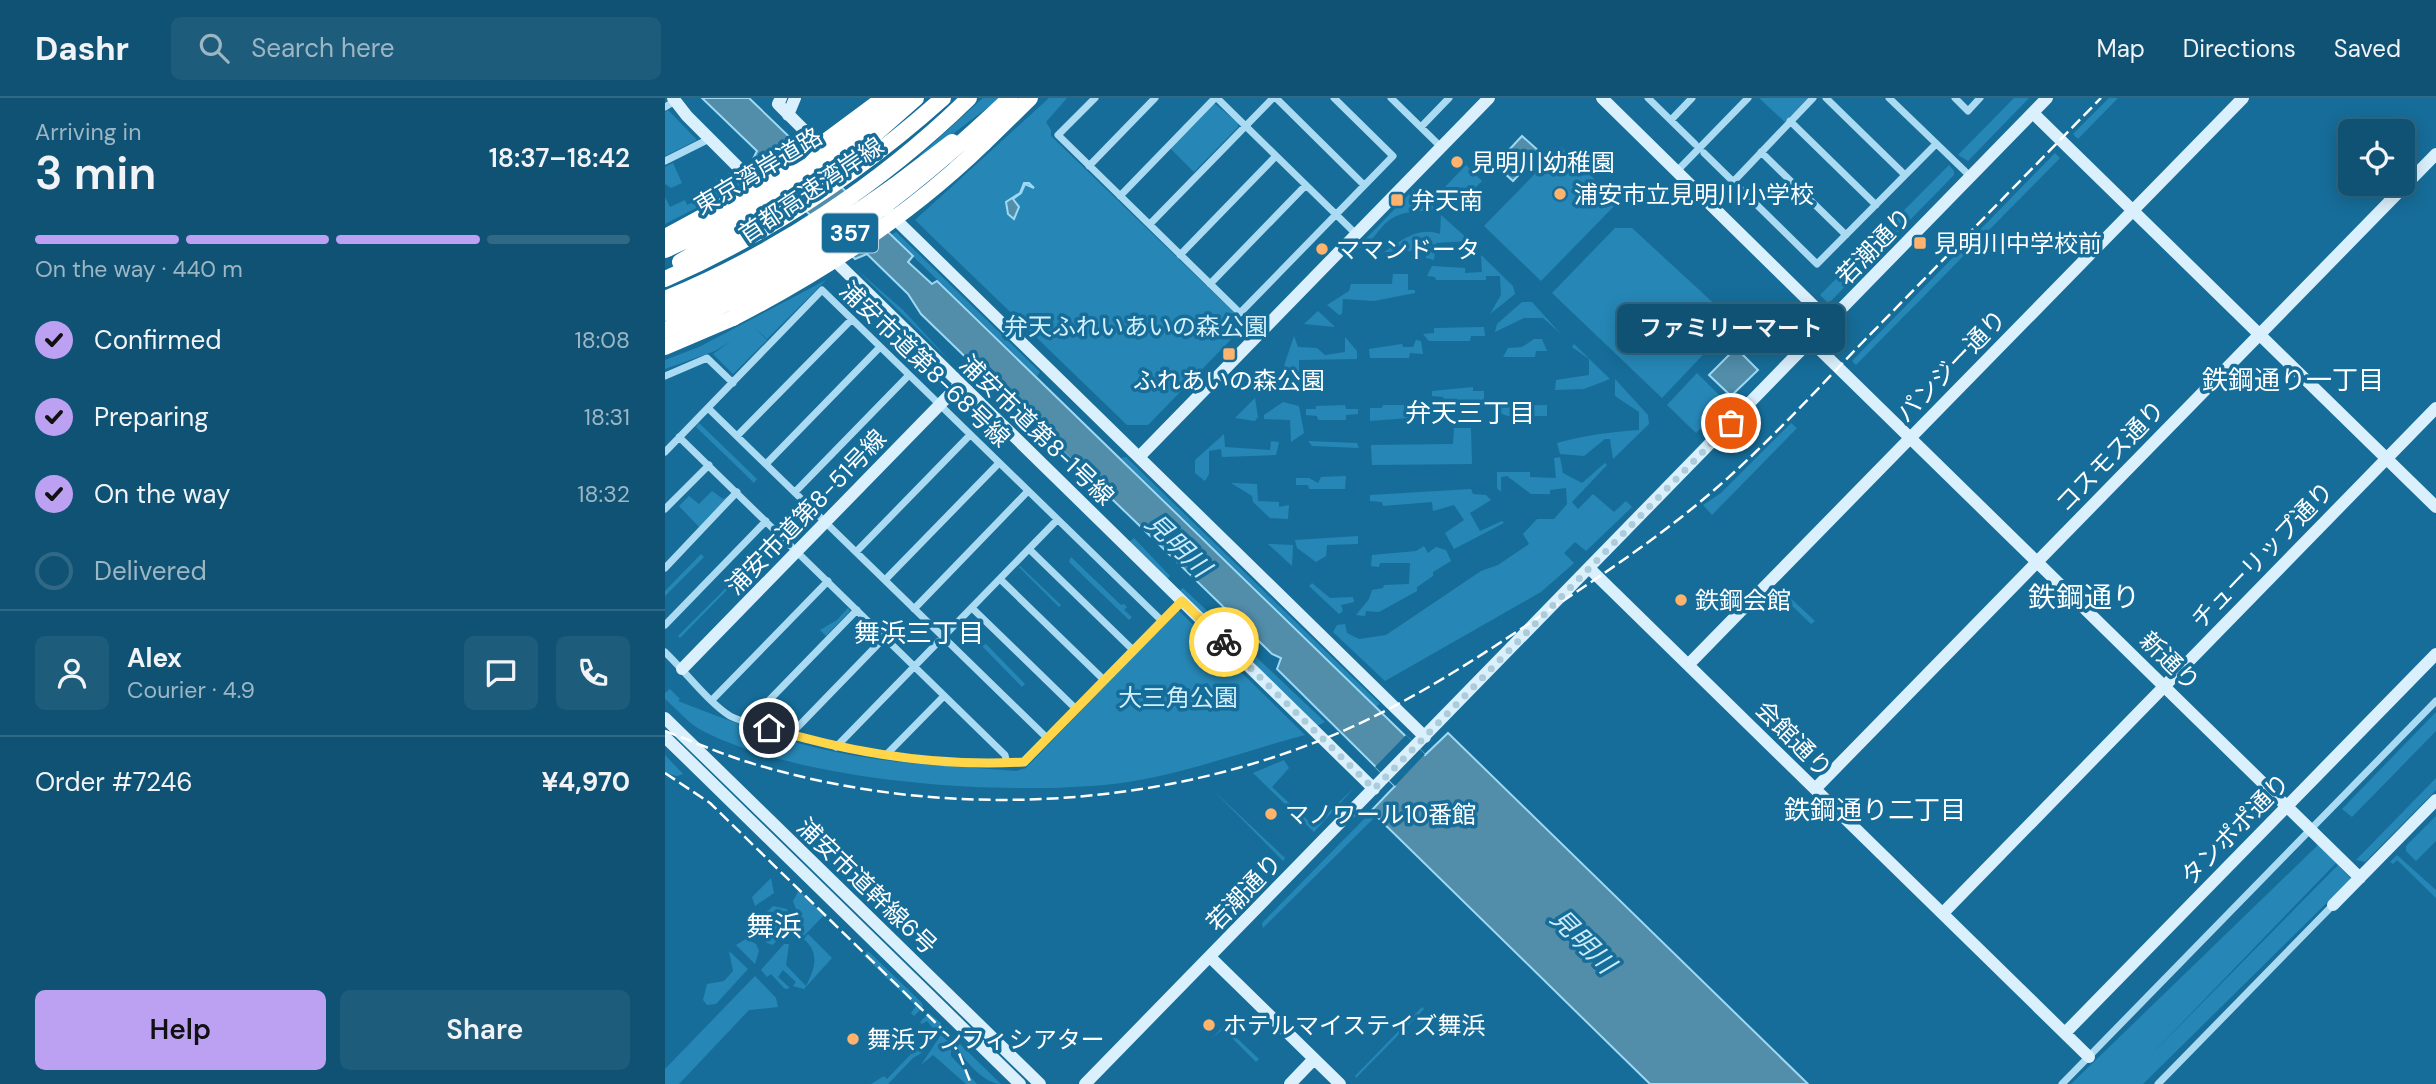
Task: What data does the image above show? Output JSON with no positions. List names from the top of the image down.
{
  "streets": {
    "highway": ["東京湾岸道路", "首都高速湾岸線", "357"],
    "street": [
      "若潮通り",
      "浦安市道第8-68号線",
      "パンジー通り",
      "浦安市道第8-1号線",
      "コスモス通り",
      "浦安市道第8-51号線",
      "チューリップ通り",
      "新通り",
      "会館通り",
      "タンポポ通り",
      "浦安市道幹線6号"
    ]
  },
  "crossings": [
    ["若潮通り", "浦安市道第8-1号線"],
    ["若潮通り", "新通り"],
    ["若潮通り", "会館通り"],
    ["浦安市道第8-68号線", "浦安市道第8-51号線"],
    ["パンジー通り", "新通り"],
    ["パンジー通り", "会館通り"],
    ["浦安市道第8-1号線", "浦安市道第8-51号線"],
    ["コスモス通り", "新通り"],
    ["コスモス通り", "会館通り"],
    ["チューリップ通り", "新通り"],
    ["チューリップ通り", "会館通り"],
    ["新通り", "タンポポ通り"],
    ["会館通り", "タンポポ通り"]
  ],
  "districts": [
    "鉄鋼通り一丁目",
    "弁天三丁目",
    "鉄鋼通り",
    "舞浜三丁目",
    "鉄鋼通り二丁目",
    "舞浜"
  ],
  "water": ["見明川"],
  "parks": ["弁天ふれいあいの森公園", "大三角公園"],
  "places": {
    "other": [
      "見明川幼稚園",
      "浦安市立見明川小学校",
      "ママンドータ",
      "ファミリーマート",
      "鉄鋼会館",
      "マノワール10番館",
      "ホテルマイステイズ舞浜",
      "舞浜アンフィシアター"
    ],
    "transit": ["弁天南", "見明川中学校前", "ふれあいの森公園"]
  },
  "page": {
    "header": "Dashr",
    "search": "Search here",
    "nav": ["Map", "Directions", "Saved"],
    "heading": ["3 min", "Arriving in", "18:37–18:42"],
    "panel": [
      "Alex",
      "Courier · 4.9",
      "Order #7246",
      "¥4,970"
    ],
    "bar": "On the way · 440 m",
    "list": [
      ["Confirmed", "18:08"],
      ["Preparing", "18:31"],
      ["On the way", "18:32"],
      "Delivered"
    ],
    "bubble": "ファミリーマート",
    "buttons": ["Help", "Share"]
  }
}
